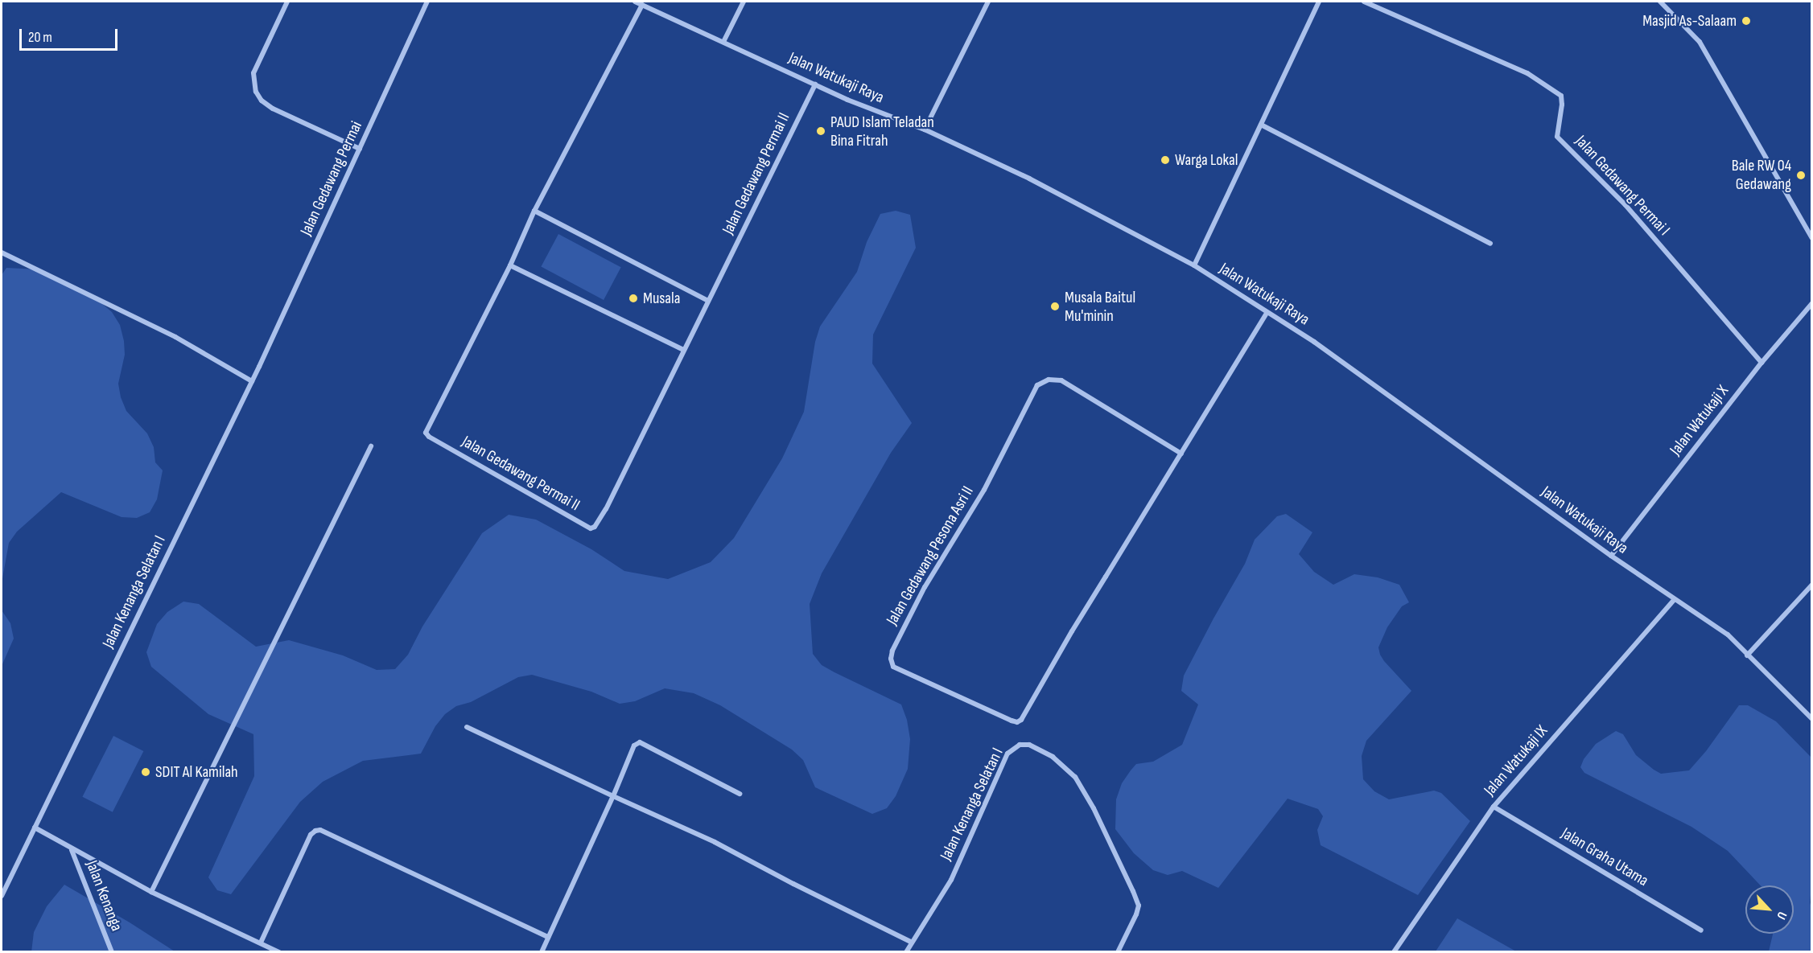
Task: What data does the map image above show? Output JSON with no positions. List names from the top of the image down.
{
  "streets": {
    "street": [
      "Jalan Watukaji Raya",
      "Jalan Gedawang Permai II",
      "Jalan Gedawang Permai",
      "Jalan Gedawang Permai I",
      "Jalan Watukaji X",
      "Jalan Gedawang Pesona Asri II",
      "Jalan Kenanga Selatan I",
      "Jalan Watukaji IX",
      "Jalan Graha Utama",
      "Jalan Kenanga"
    ]
  },
  "crossings": [
    ["Jalan Watukaji Raya", "Jalan Gedawang Permai II"],
    ["Jalan Watukaji Raya", "Jalan Watukaji X"],
    ["Jalan Watukaji Raya", "Jalan Gedawang Pesona Asri II"],
    ["Jalan Watukaji Raya", "Jalan Watukaji IX"],
    ["Jalan Gedawang Permai", "Jalan Kenanga Selatan I"],
    ["Jalan Gedawang Permai I", "Jalan Watukaji X"],
    ["Jalan Watukaji IX", "Jalan Graha Utama"]
  ],
  "places": [
    "Masjid As-Salaam",
    "PAUD Islam Teladan Bina Fitrah",
    "Warga Lokal",
    "Bale RW 04 Gedawang",
    "Musala",
    "Musala Baitul Mu'minin",
    "SDIT Al Kamilah"
  ],
  "scale_bar": "20 m",
  "north": "bottom right"
}
